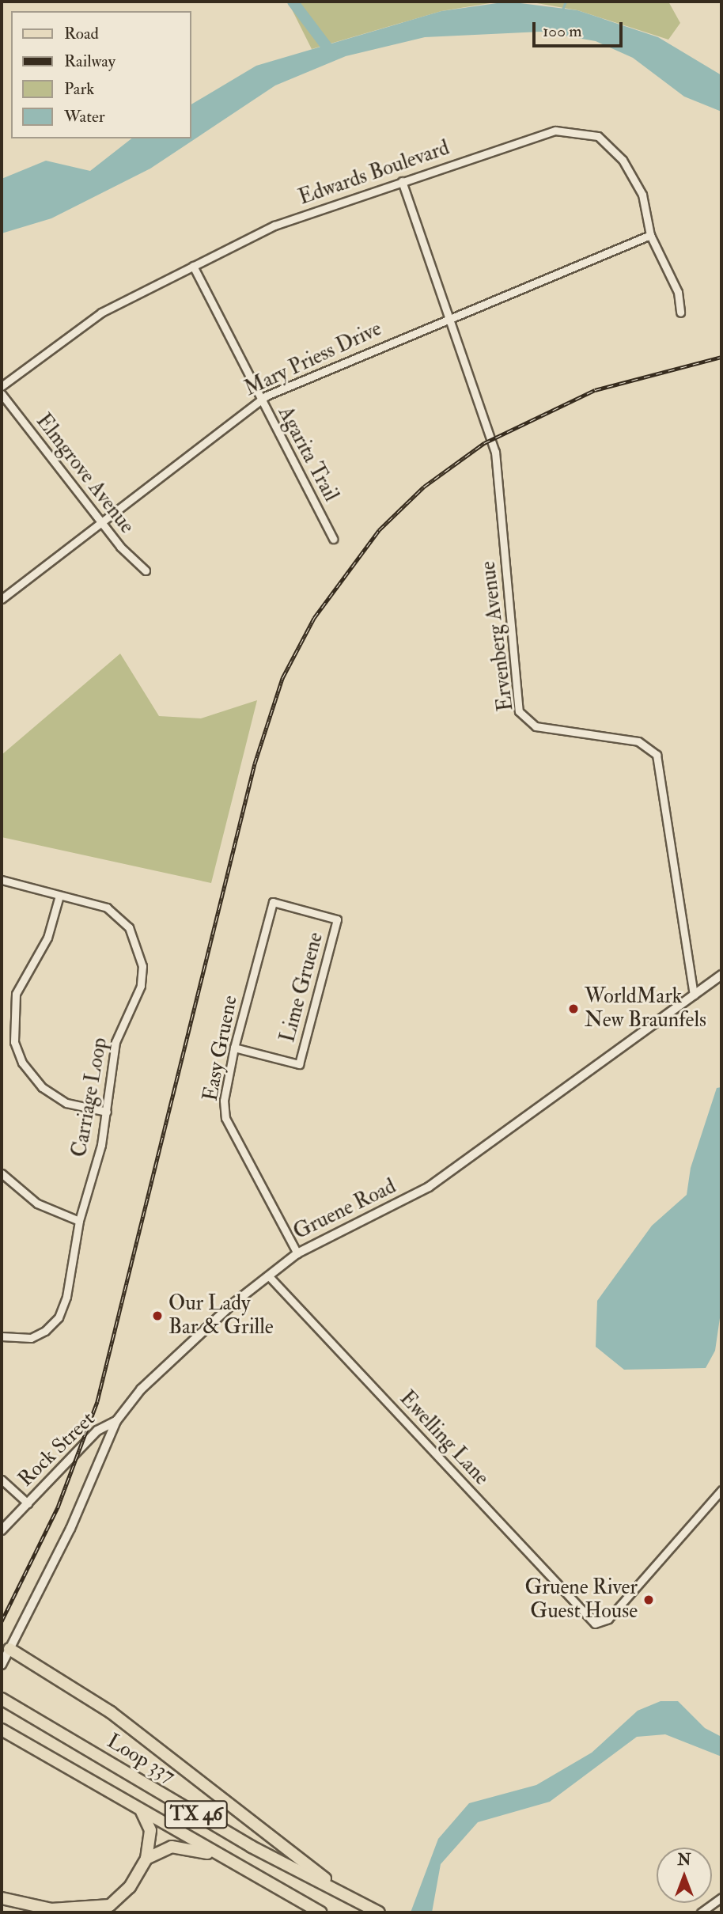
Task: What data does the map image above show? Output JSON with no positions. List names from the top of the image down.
{
  "streets": {
    "main road": ["Loop 337", "TX 46"],
    "street": [
      "Edwards Boulevard",
      "Mary Priess Drive",
      "Agarita Trail",
      "Elmgrove Avenue",
      "Ervenberg Avenue",
      "Lime Gruene",
      "Easy Gruene",
      "Carriage Loop",
      "Gruene Road",
      "Ewelling Lane",
      "Rock Street"
    ]
  },
  "crossings": [
    ["Edwards Boulevard", "Mary Priess Drive"],
    ["Edwards Boulevard", "Agarita Trail"],
    ["Edwards Boulevard", "Ervenberg Avenue"],
    ["Mary Priess Drive", "Agarita Trail"],
    ["Mary Priess Drive", "Elmgrove Avenue"],
    ["Mary Priess Drive", "Ervenberg Avenue"],
    ["Ervenberg Avenue", "Gruene Road"],
    ["Lime Gruene", "Easy Gruene"],
    ["Easy Gruene", "Gruene Road"],
    ["Gruene Road", "Ewelling Lane"],
    ["Gruene Road", "Rock Street"]
  ],
  "places": ["WorldMark New Braunfels", "Our Lady Bar & Grille", "Gruene River Guest House"],
  "legend": [
    "Road",
    "Railway",
    "Park",
    "Water"
  ],
  "scale_bar": "100 m",
  "north": "top"
}
